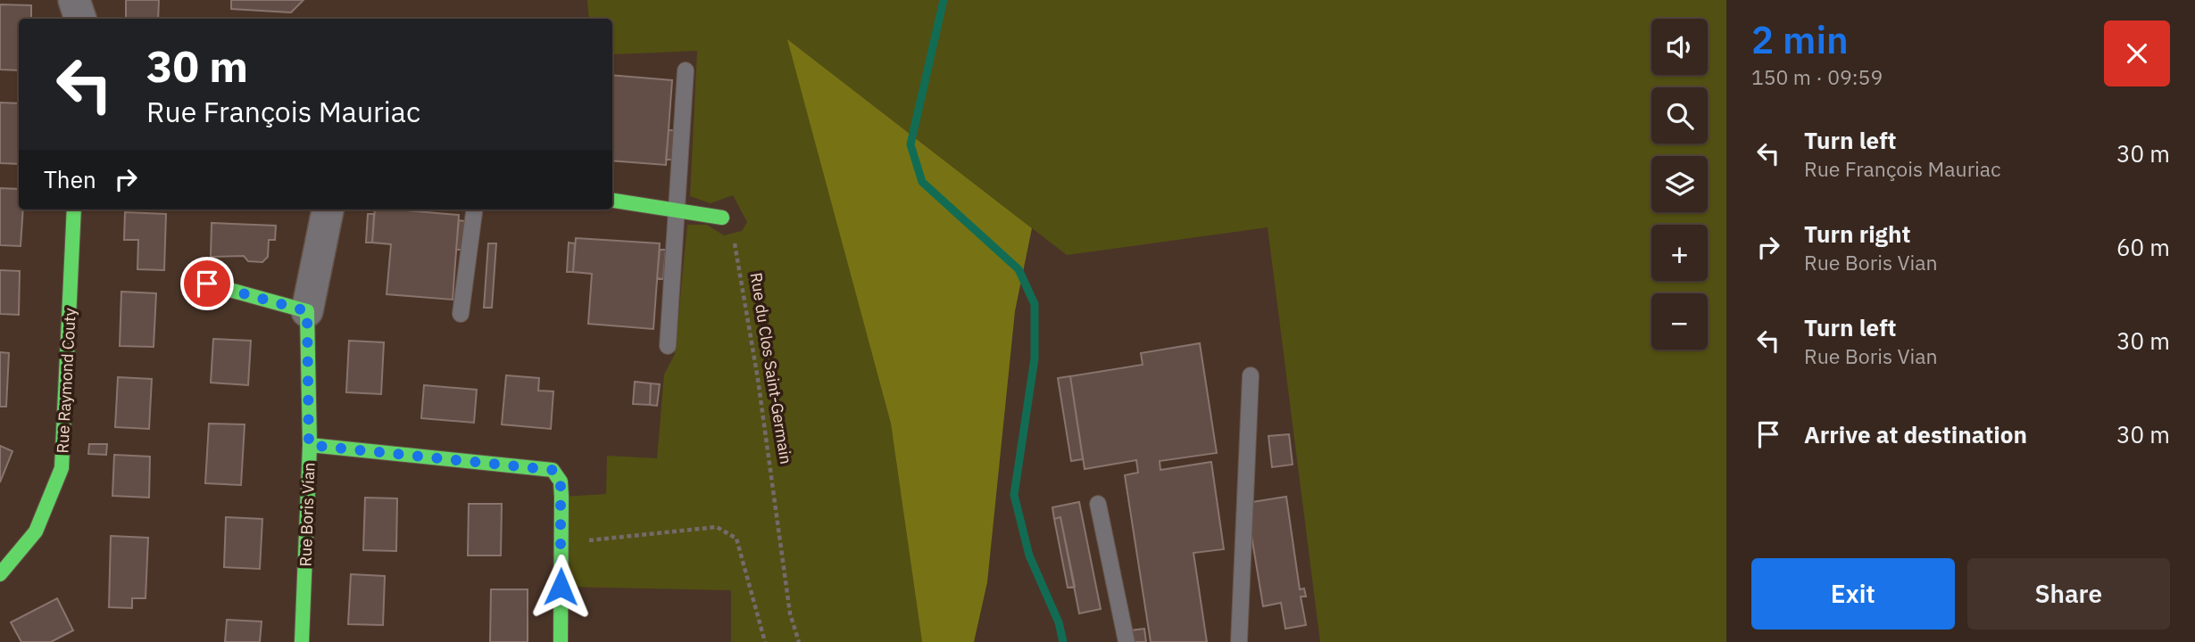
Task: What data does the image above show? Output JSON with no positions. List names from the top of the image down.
{
  "streets": {
    "street": ["Rue Raymond Couty", "Rue Boris Vian"],
    "path": ["Rue du Clos Saint-Germain"]
  },
  "page": {
    "heading": ["2 min", "150 m · 09:59"],
    "map_buttons": ["+", "−"],
    "turn": ["30 m", "Rue François Mauriac"],
    "list": [
      {
        "name": "Turn left",
        "note": "Rue François Mauriac",
        "value": "30 m"
      },
      {
        "name": "Turn right",
        "note": "Rue Boris Vian",
        "value": "60 m"
      },
      {
        "name": "Turn left",
        "note": "Rue Boris Vian",
        "value": "30 m"
      },
      {
        "name": "Arrive at destination",
        "value": "30 m"
      }
    ],
    "then": "Then",
    "buttons": ["Exit", "Share"]
  }
}
